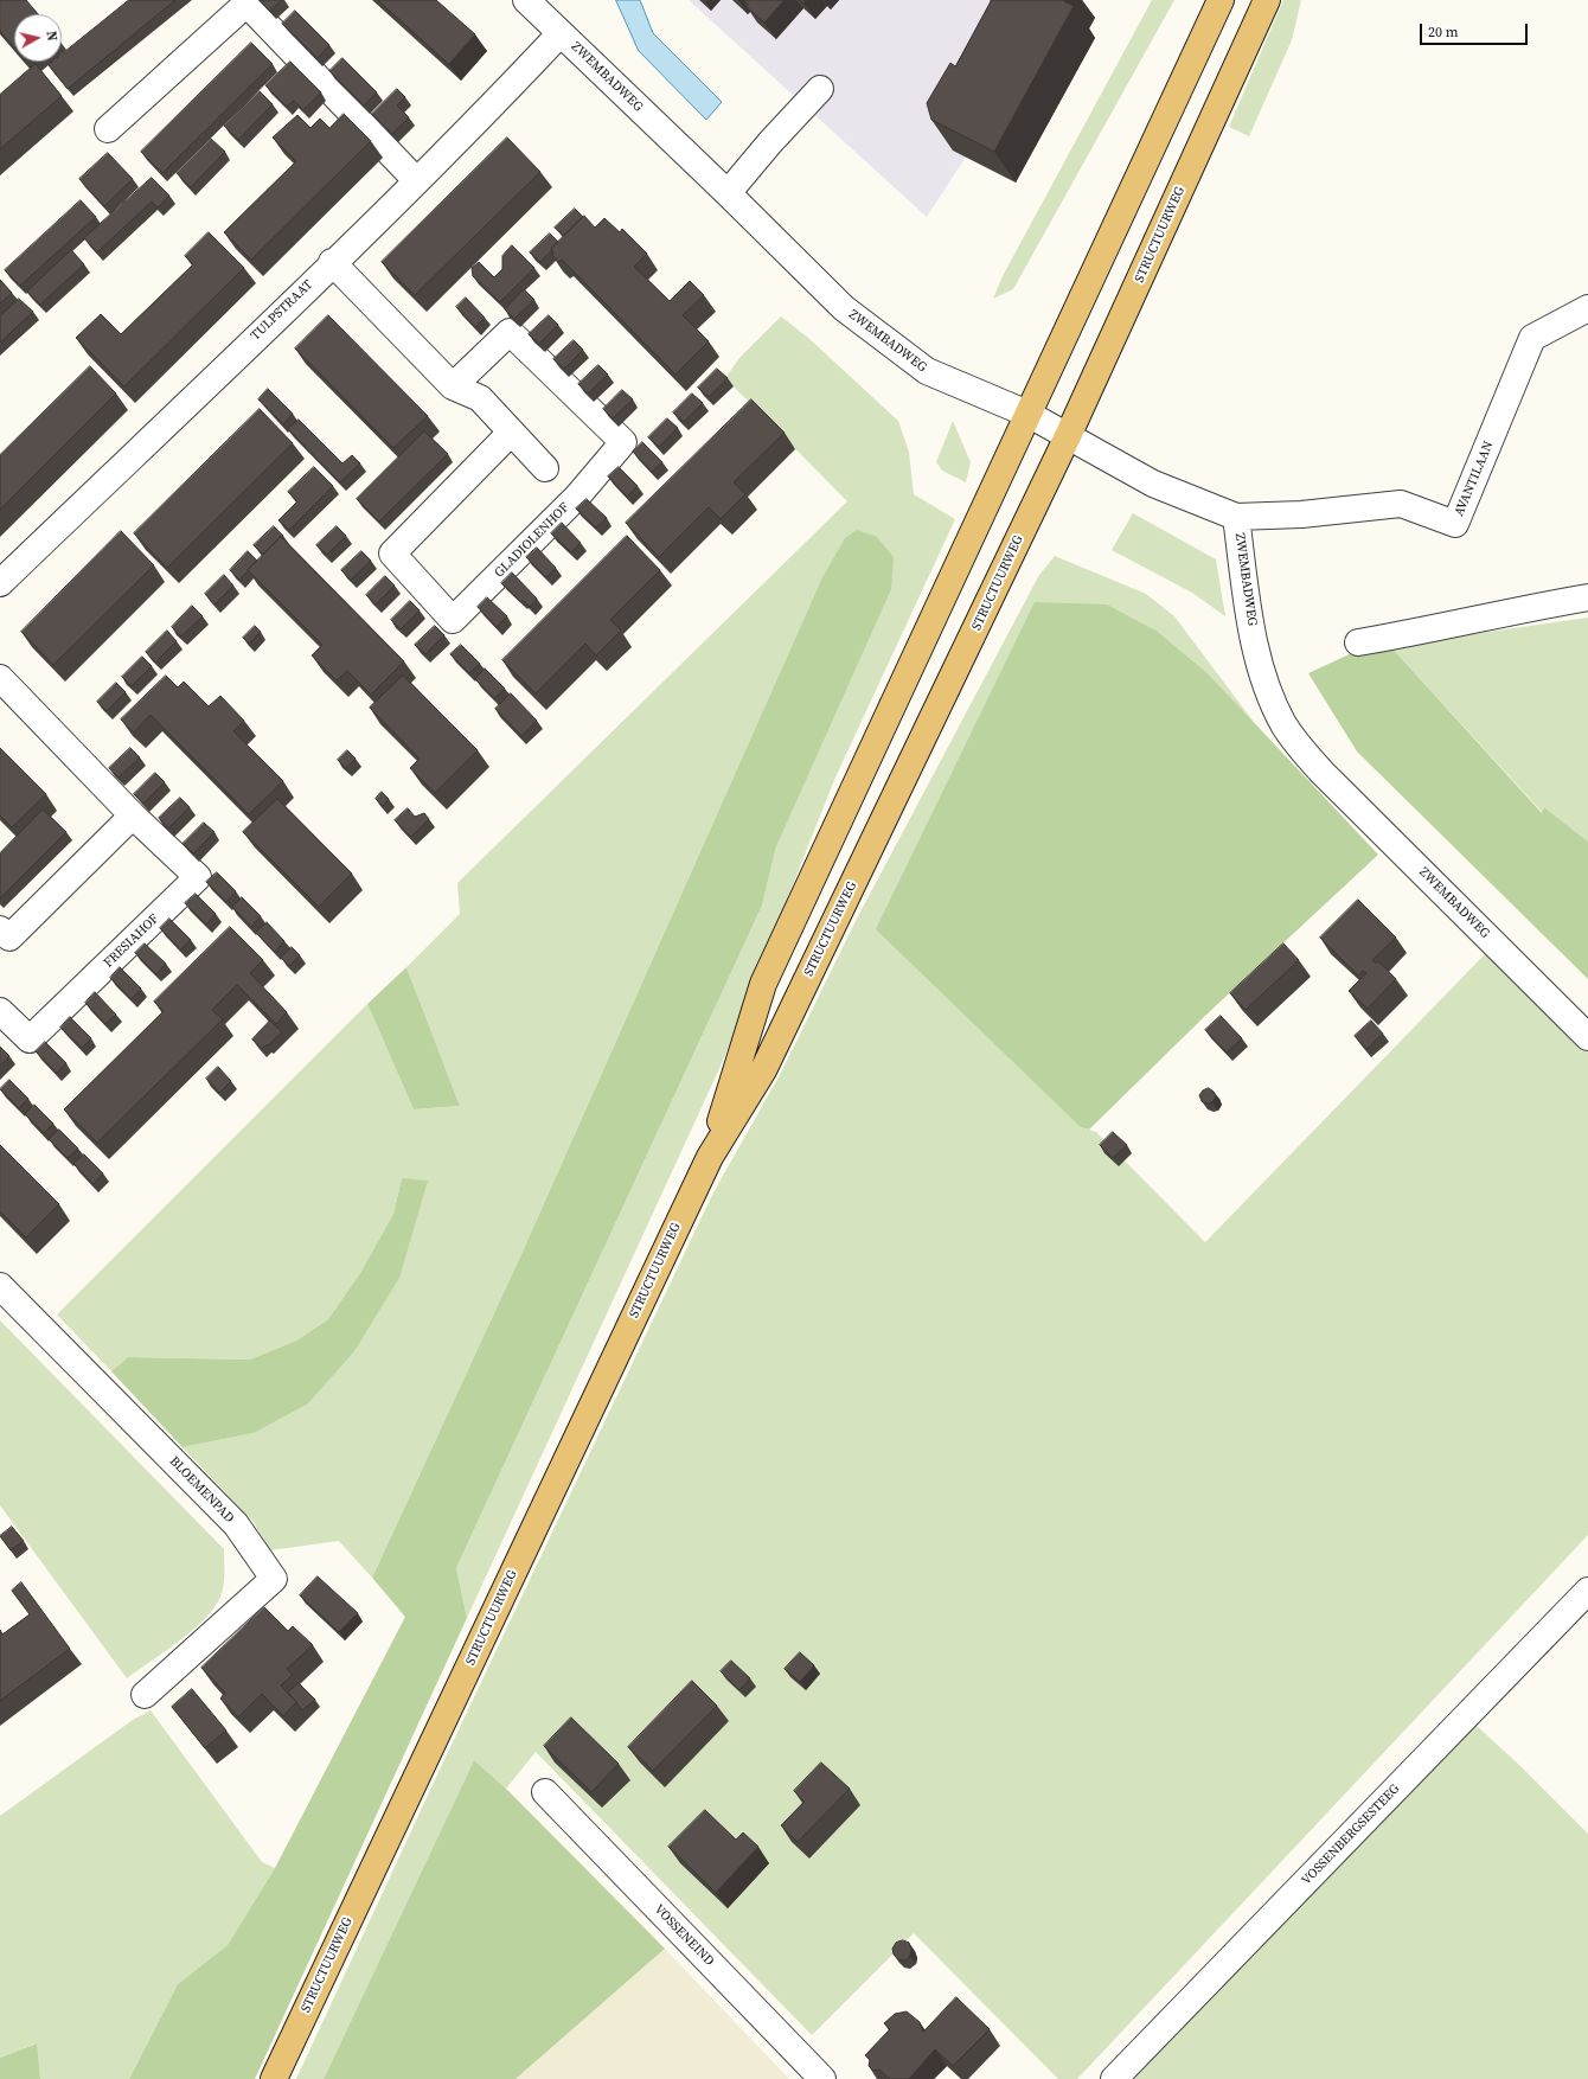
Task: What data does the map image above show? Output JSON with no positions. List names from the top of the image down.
{
  "streets": {
    "main road": ["STRUCTUURWEG"],
    "street": [
      "ZWEMBADWEG",
      "TULPSTRAAT",
      "AVANTILAAN",
      "GLADIOLENHOF",
      "FRESIAHOF",
      "BLOEMENPAD",
      "VOSSENBERGSESTEEG",
      "VOSSENEIND"
    ]
  },
  "crossings": [
    ["ZWEMBADWEG", "STRUCTUURWEG"],
    ["ZWEMBADWEG", "TULPSTRAAT"],
    ["ZWEMBADWEG", "AVANTILAAN"]
  ],
  "scale_bar": "20 m",
  "north": "right"
}
